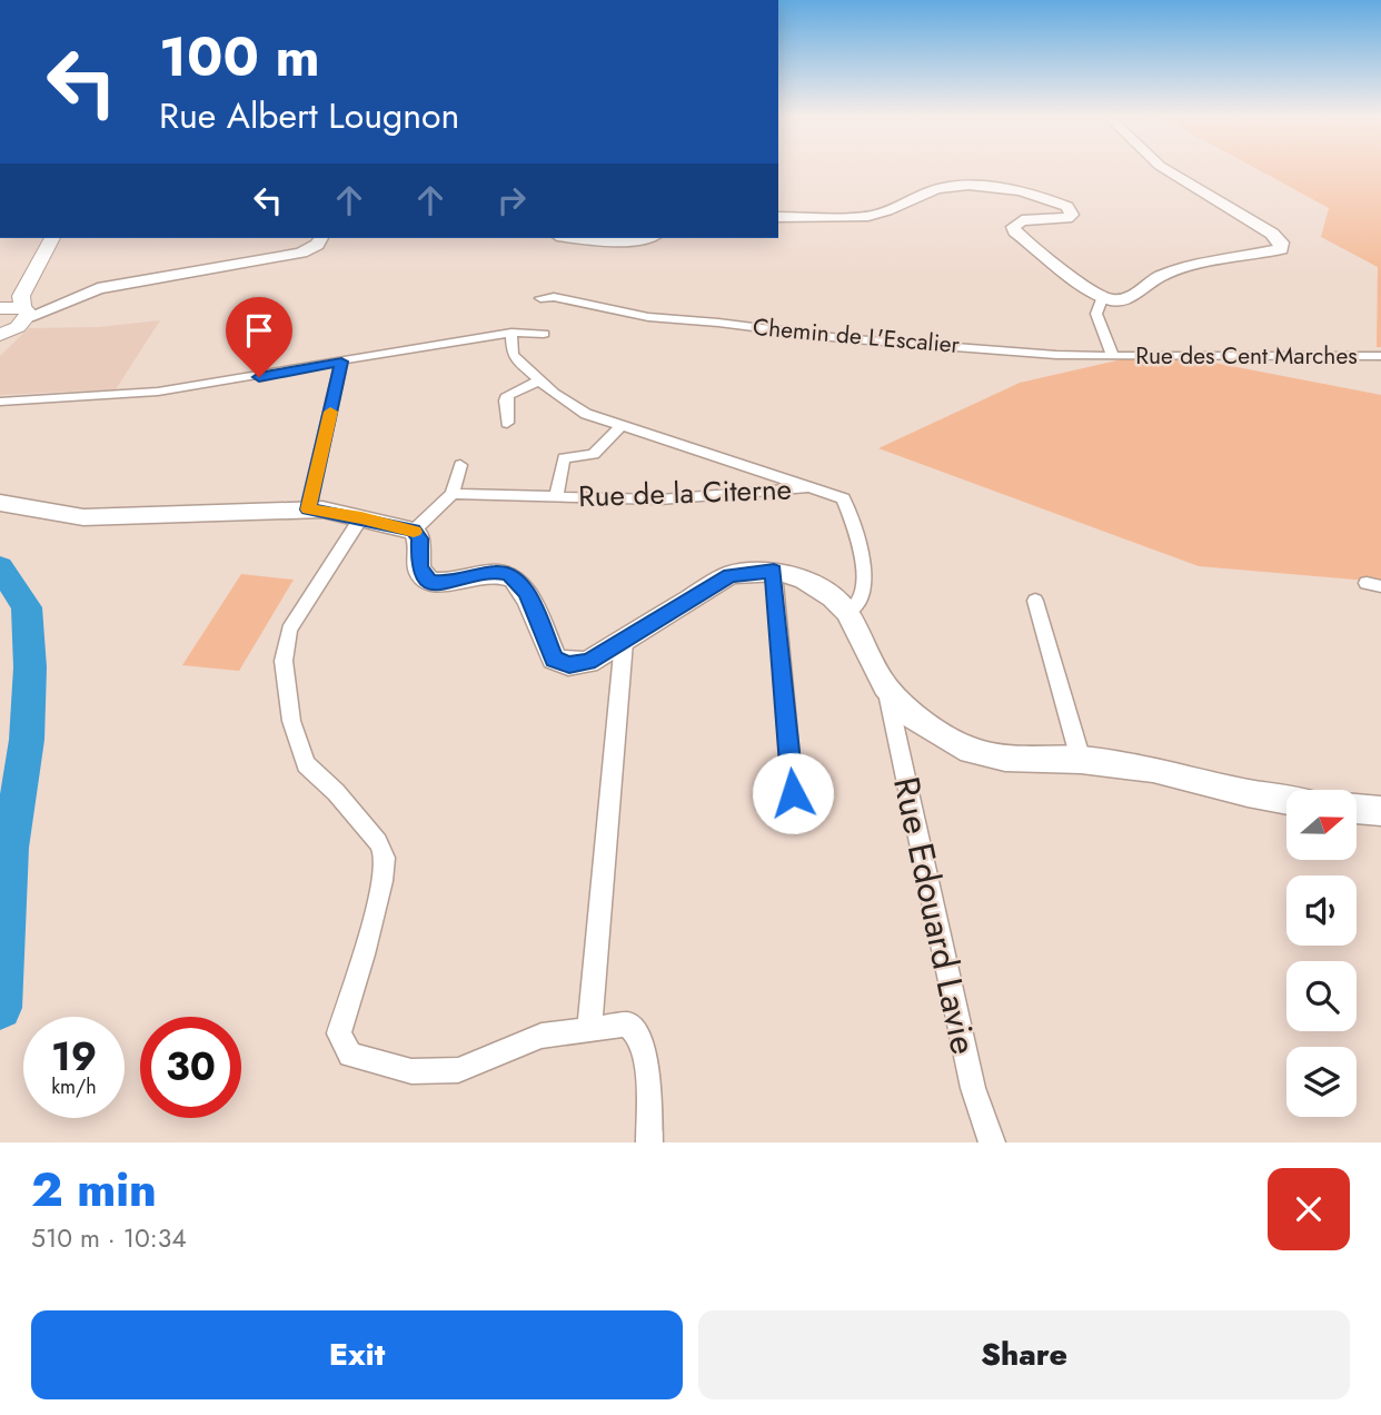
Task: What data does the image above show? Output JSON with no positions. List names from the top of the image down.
{
  "streets": {
    "street": [
      "Chemin de L'Escalier",
      "Rue des Cent Marches",
      "Rue de la Citerne",
      "Rue Edouard Lavie"
    ]
  },
  "crossings": [
    ["Chemin de L'Escalier", "Rue des Cent Marches"]
  ],
  "north": "right",
  "page": {
    "turn": ["100 m", "Rue Albert Lougnon"],
    "speed": "19 km/h",
    "limit": "30",
    "heading": ["2 min", "510 m · 10:34"],
    "buttons": ["Exit", "Share"]
  }
}
